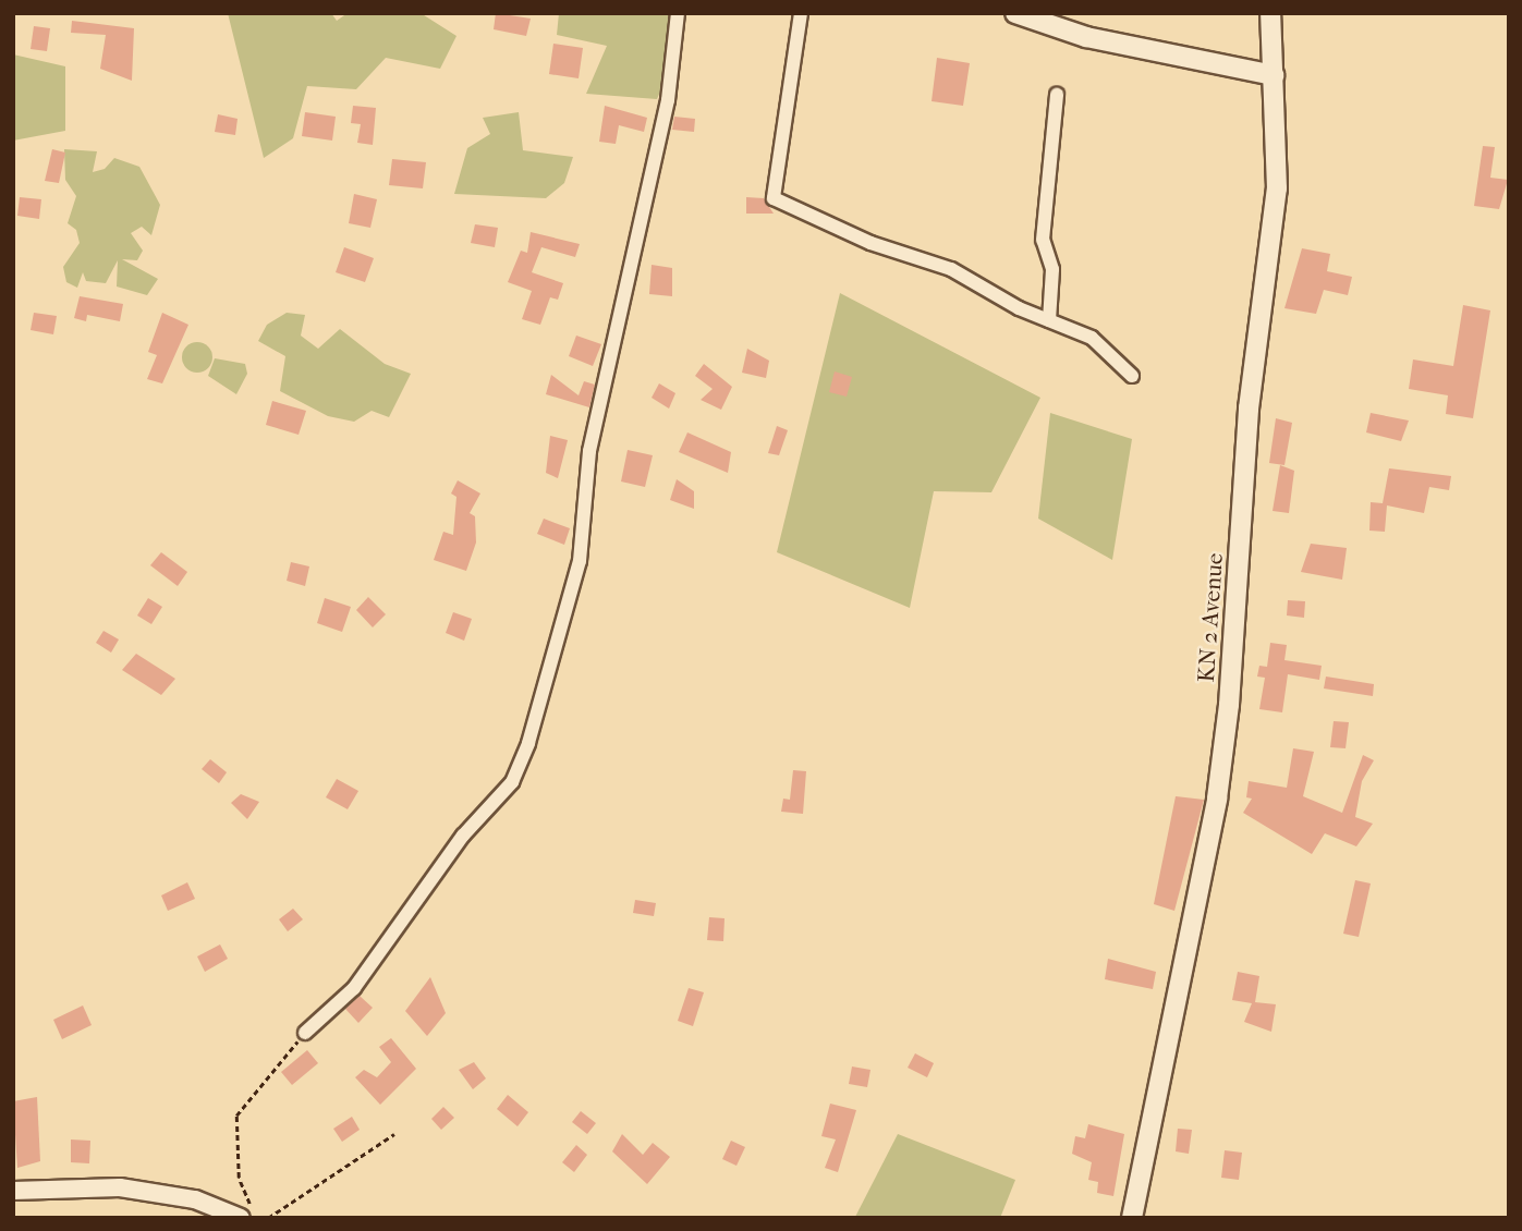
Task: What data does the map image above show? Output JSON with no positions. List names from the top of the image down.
{
  "streets": {
    "main road": ["KN 2 Avenue"]
  }
}
